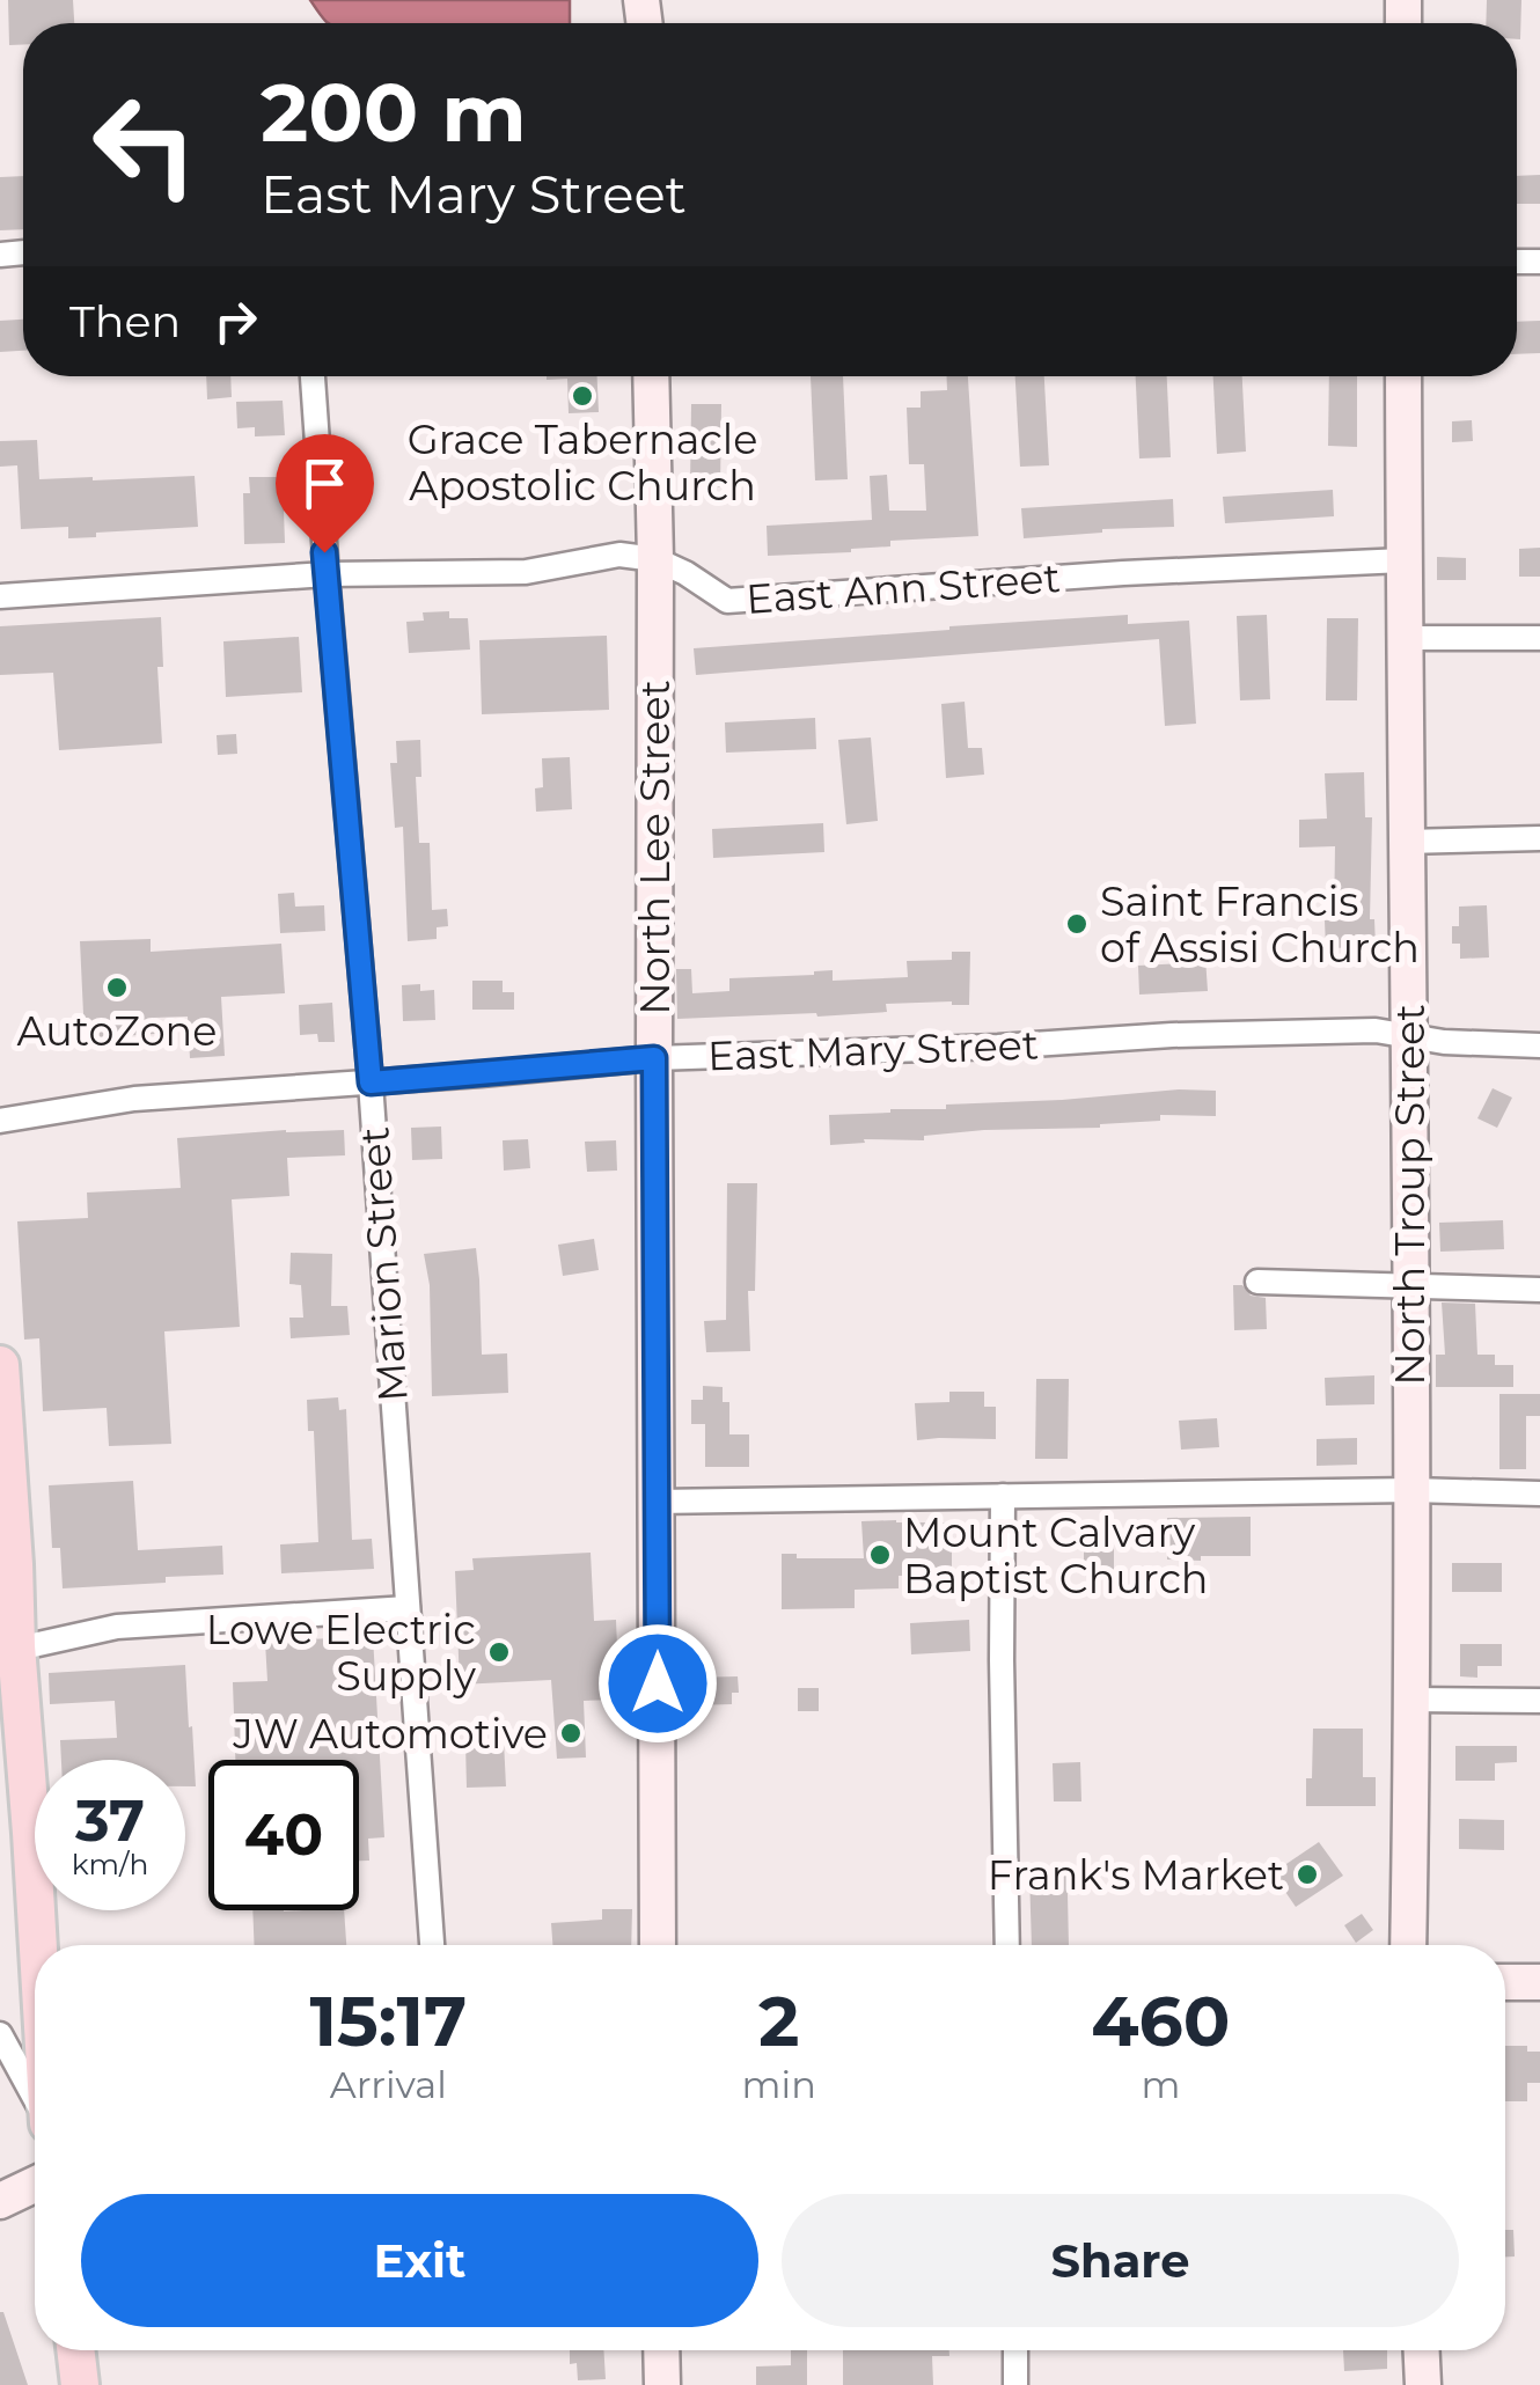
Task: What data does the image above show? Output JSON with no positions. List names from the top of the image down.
{
  "streets": {
    "street": [
      "East Ann Street",
      "North Lee Street",
      "East Mary Street",
      "North Troup Street",
      "Marion Street"
    ]
  },
  "crossings": [
    ["East Ann Street", "North Lee Street"],
    ["East Ann Street", "North Troup Street"],
    ["East Ann Street", "Marion Street"],
    ["North Lee Street", "East Mary Street"],
    ["East Mary Street", "North Troup Street"],
    ["East Mary Street", "Marion Street"]
  ],
  "places": [
    "Grace Tabernacle Apostolic Church",
    "Saint Francis of Assisi Church",
    "AutoZone",
    "Mount Calvary Baptist Church",
    "Lowe Electric Supply",
    "JW Automotive",
    "Frank's Market"
  ],
  "page": {
    "turn": ["200 m", "East Mary Street"],
    "then": "Then",
    "speed": "37 km/h",
    "limit": "40",
    "eta": [
      "15:17",
      "Arrival",
      "2",
      "min",
      "460",
      "m"
    ],
    "buttons": ["Exit", "Share"]
  }
}
